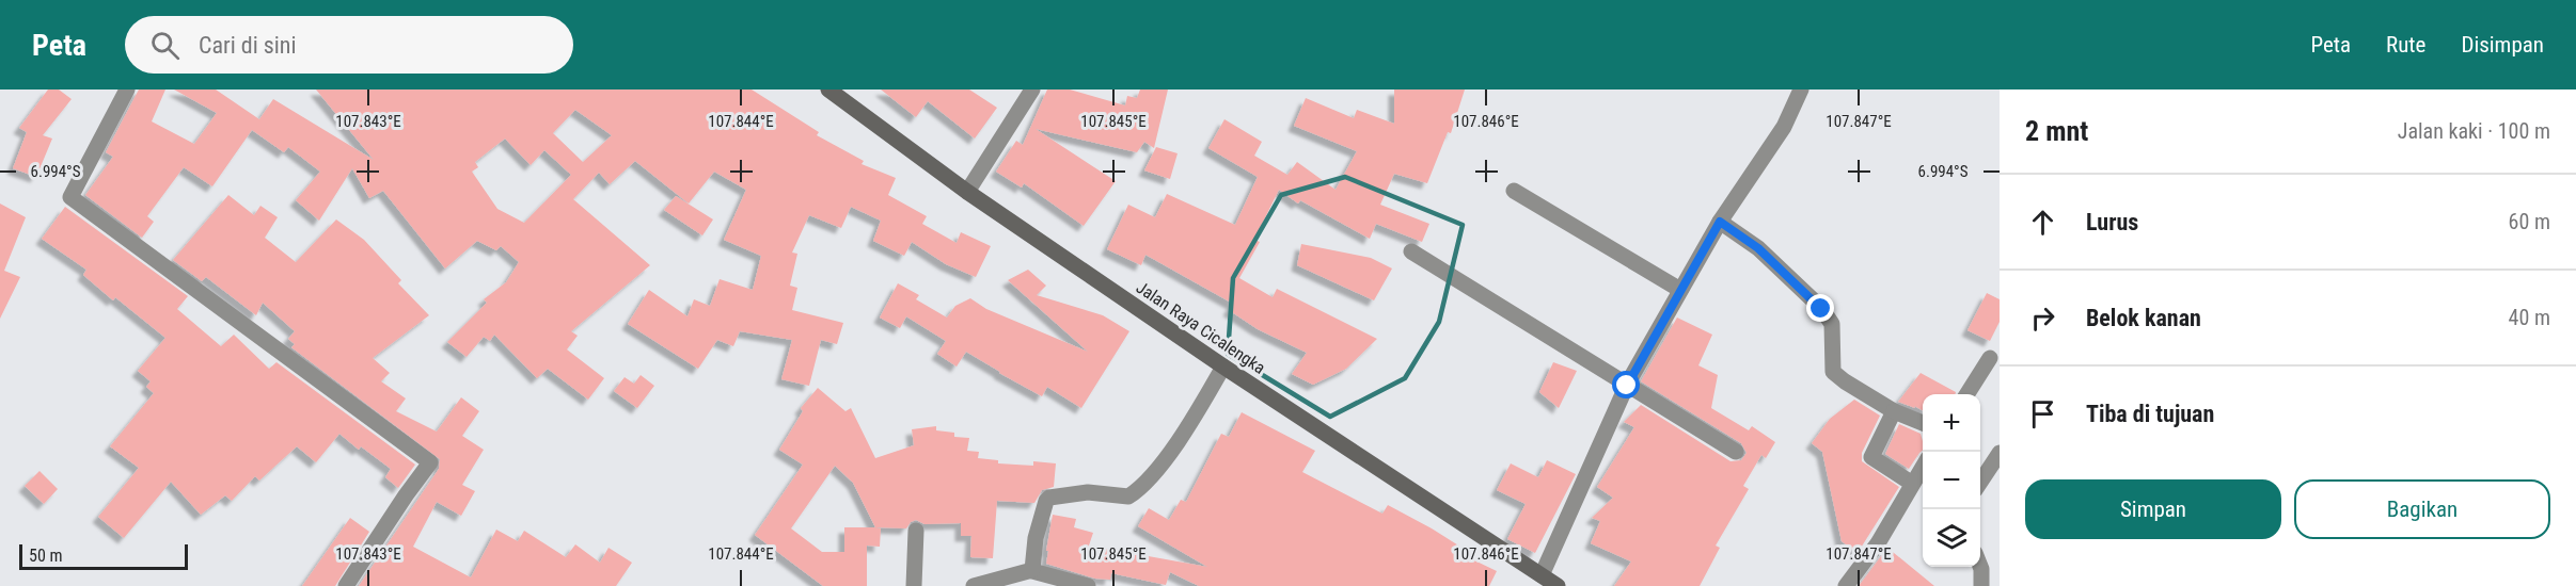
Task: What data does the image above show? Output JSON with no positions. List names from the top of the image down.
{
  "streets": {
    "main road": ["Jalan Raya Cicalengka"]
  },
  "scale_bar": "50 m",
  "page": {
    "header": "Peta",
    "search": "Cari di sini",
    "nav": ["Peta", "Rute", "Disimpan"],
    "heading": ["2 mnt", "Jalan kaki · 100 m"],
    "list": [
      ["Lurus", "60 m"],
      ["Belok kanan", "40 m"],
      "Tiba di tujuan"
    ],
    "map_buttons": ["+", "−"],
    "buttons": ["Simpan", "Bagikan"],
    "scale": "50 m"
  },
  "coordinates": [
    "107.843°E",
    "107.844°E",
    "107.845°E",
    "107.846°E",
    "107.847°E",
    "6.994°S"
  ]
}
